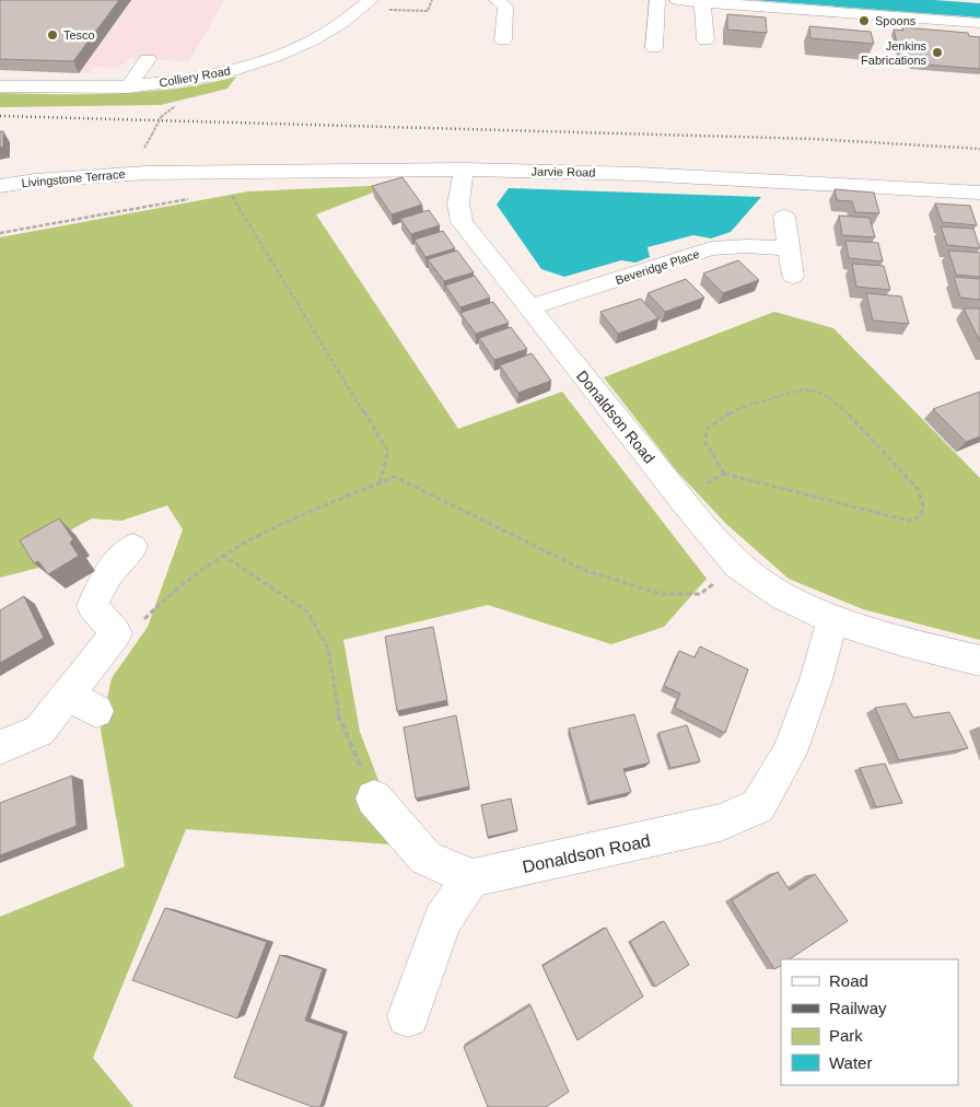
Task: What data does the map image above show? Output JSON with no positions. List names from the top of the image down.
{
  "streets": {
    "street": [
      "Colliery Road",
      "Jarvie Road",
      "Livingstone Terrace",
      "Beveridge Place",
      "Donaldson Road"
    ]
  },
  "crossings": [
    ["Jarvie Road", "Livingstone Terrace"],
    ["Jarvie Road", "Donaldson Road"],
    ["Beveridge Place", "Donaldson Road"]
  ],
  "places": ["Spoons", "Tesco", "Jenkins Fabrications"],
  "legend": [
    "Road",
    "Railway",
    "Park",
    "Water"
  ]
}
